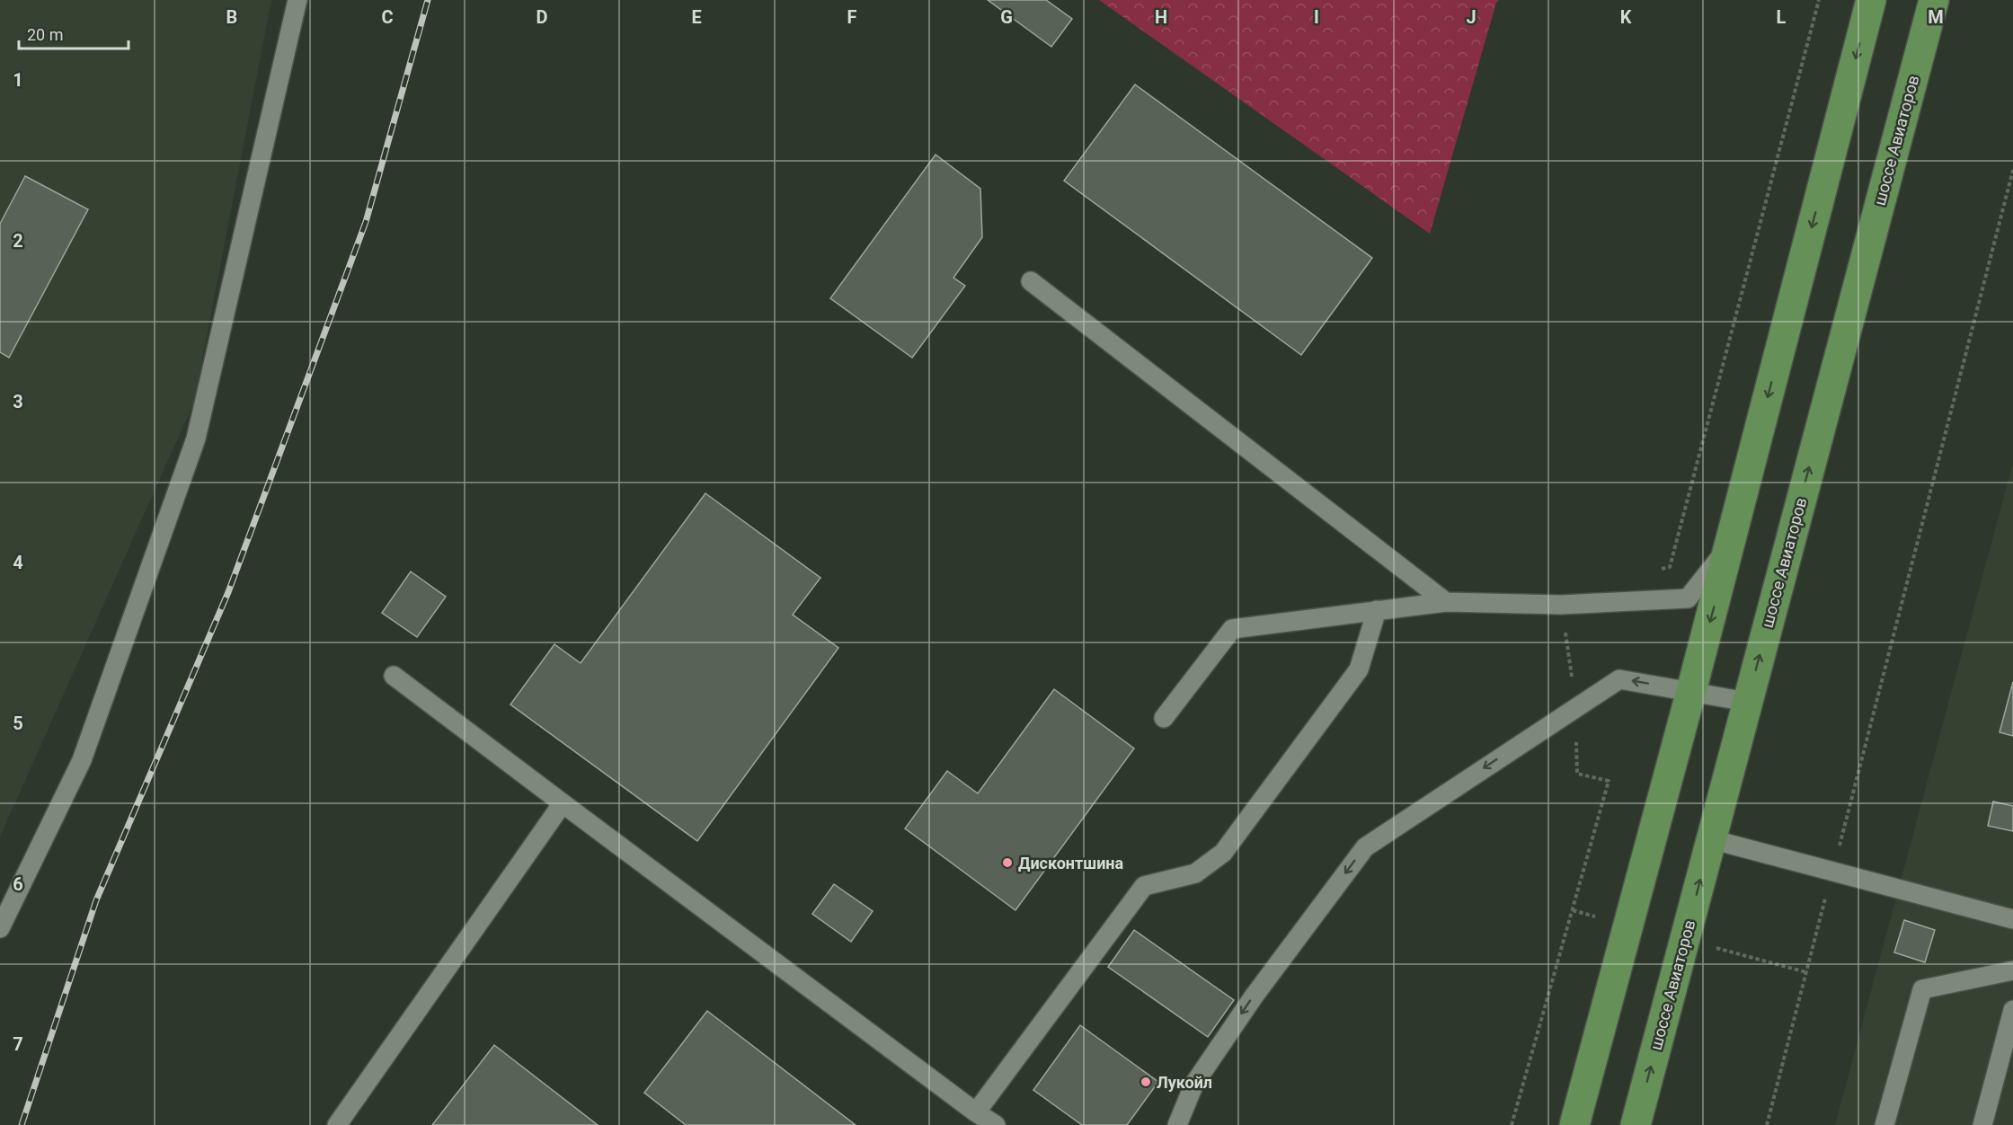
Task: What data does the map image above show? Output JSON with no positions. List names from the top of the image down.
{
  "streets": {
    "main road": ["шоссе Авиаторов"]
  },
  "places": ["Дисконтшина", "Лукойл"],
  "scale_bar": "20 m",
  "grid": {
    "columns": [
      "B",
      "C",
      "D",
      "E",
      "F",
      "G",
      "H",
      "I",
      "J",
      "K",
      "L",
      "M"
    ],
    "rows": [
      "1",
      "2",
      "3",
      "4",
      "5",
      "6",
      "7"
    ]
  }
}
